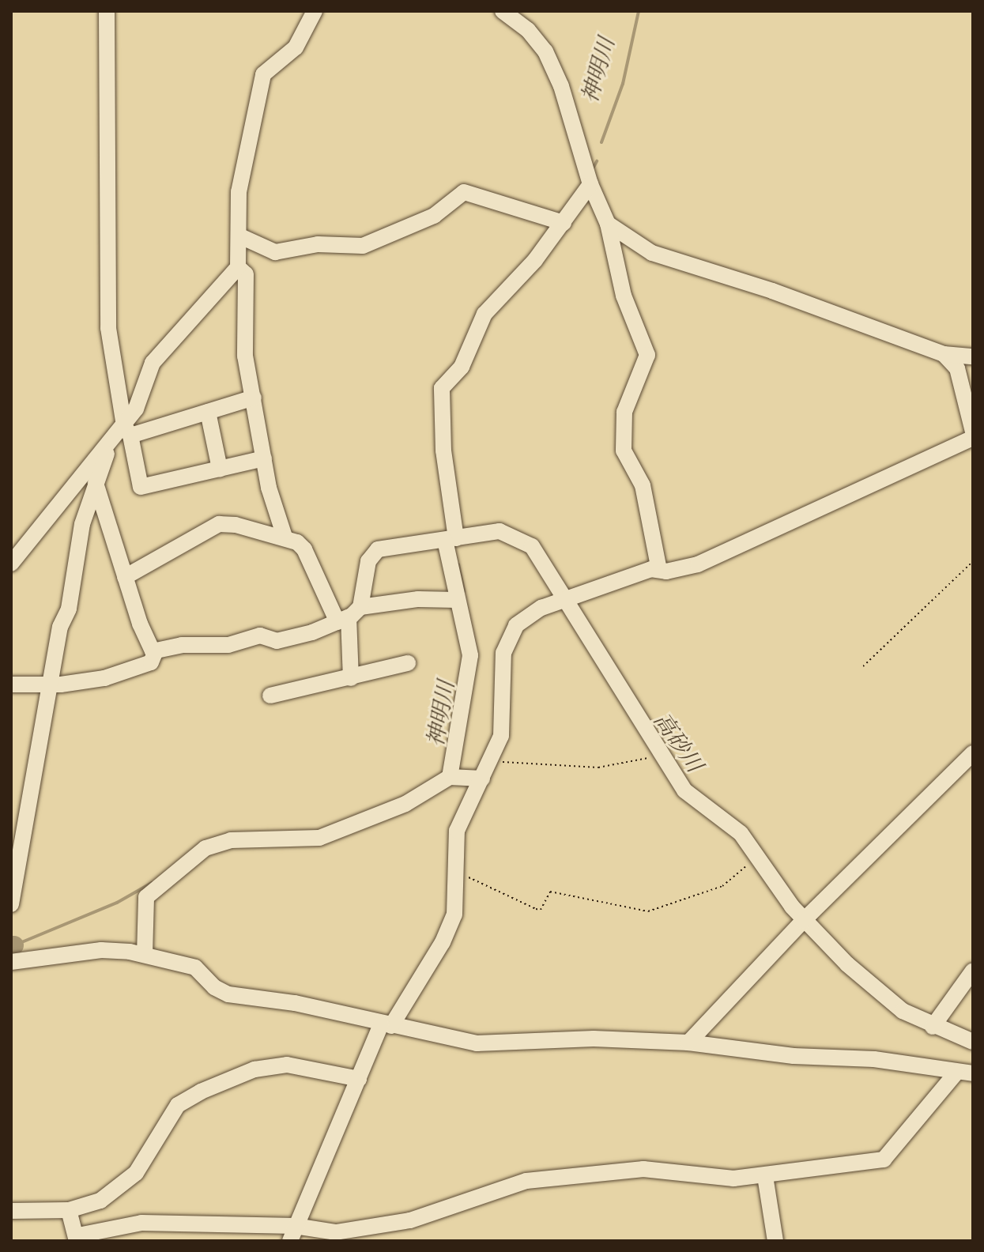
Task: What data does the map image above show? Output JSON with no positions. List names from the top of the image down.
{
  "water": ["神明川", "高砂川"]
}
